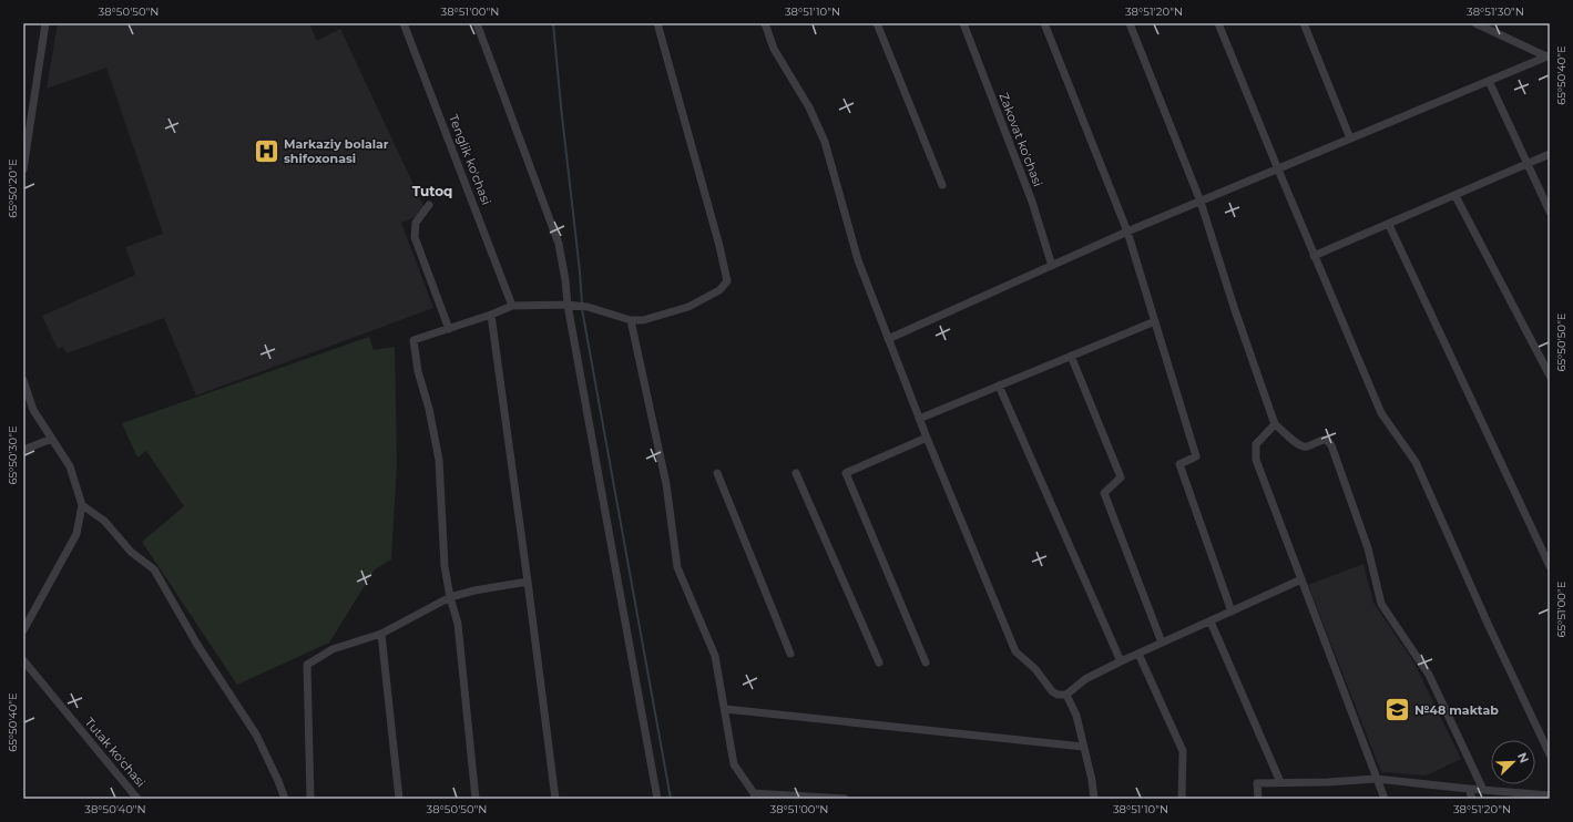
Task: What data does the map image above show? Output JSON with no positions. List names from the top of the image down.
{
  "streets": {
    "street": ["Zakovat ko'chasi", "Tenglik ko'chasi", "Tutak ko'chasi"]
  },
  "districts": ["Tutoq"],
  "places": {
    "hospital": ["Markaziy bolalar shifoxonasi"],
    "school or university": ["№48 maktab"]
  },
  "north": "top right",
  "coordinates": [
    "38°50'50\"N",
    "38°51'00\"N",
    "38°51'10\"N",
    "38°51'20\"N",
    "38°51'30\"N",
    "65°50'40\"E",
    "65°50'20\"E",
    "65°50'50\"E",
    "65°50'30\"E",
    "65°51'00\"E",
    "38°50'40\"N"
  ]
}
